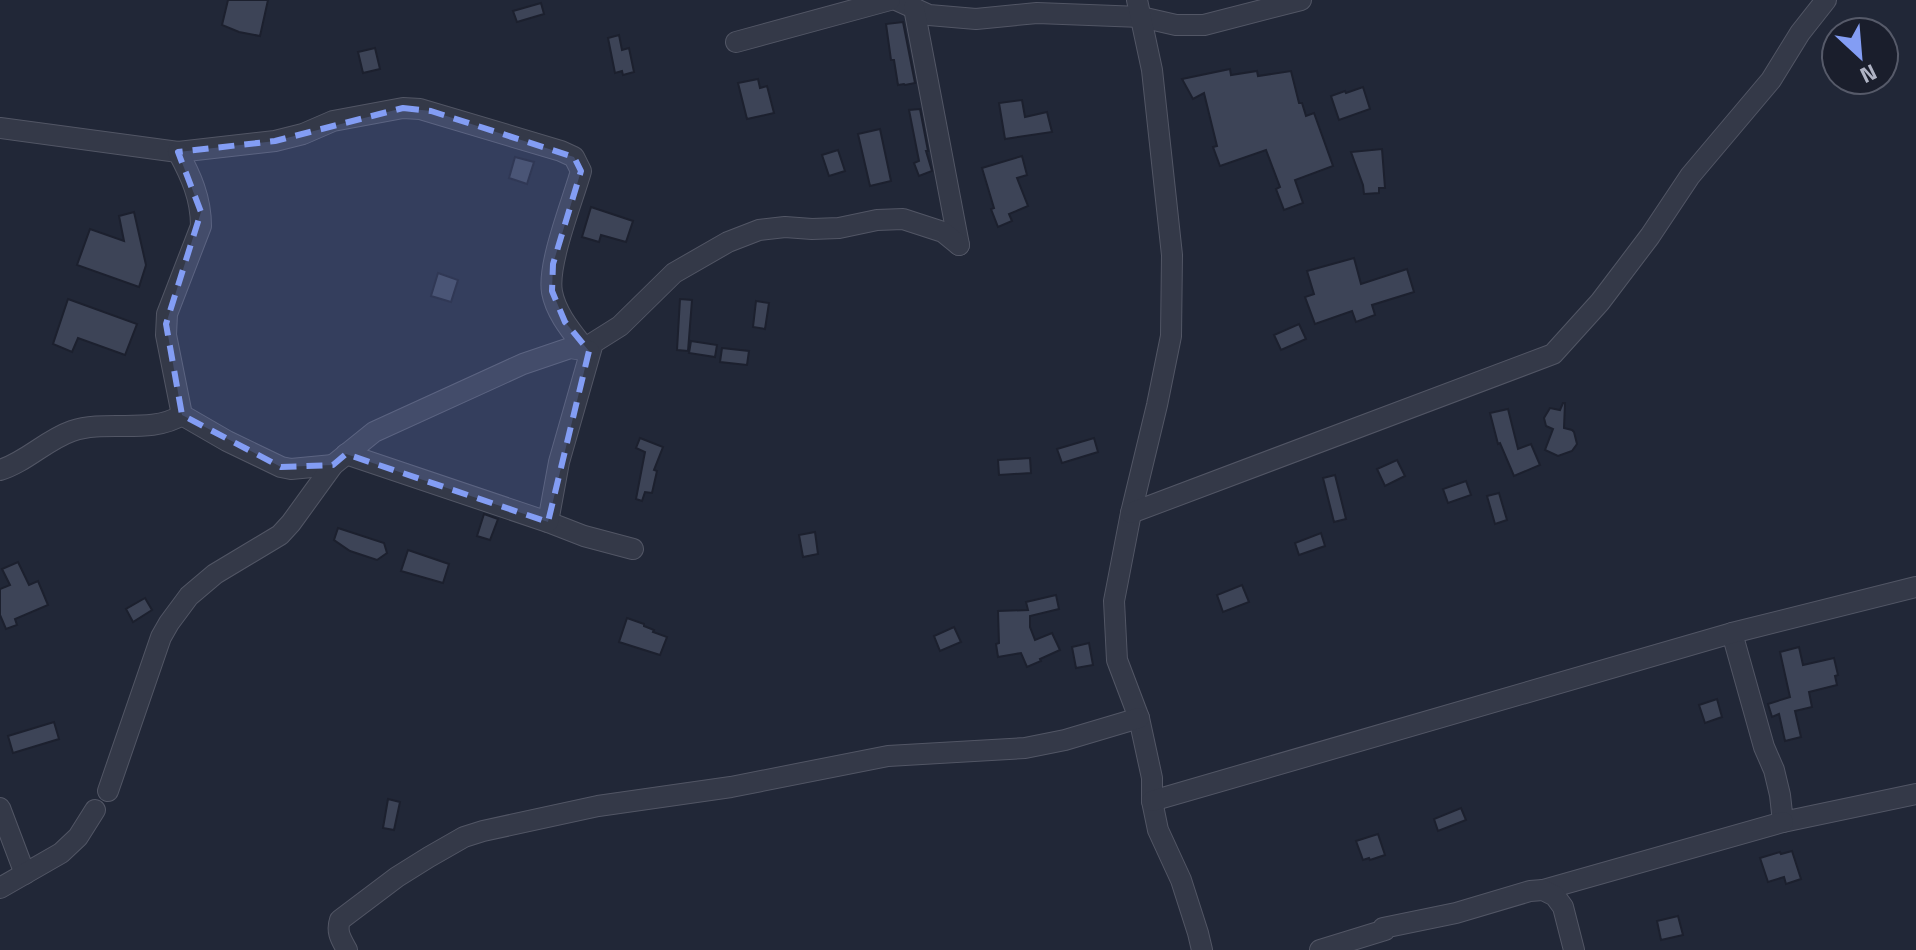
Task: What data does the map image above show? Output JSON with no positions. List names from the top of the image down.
{
  "north": "bottom right"
}
